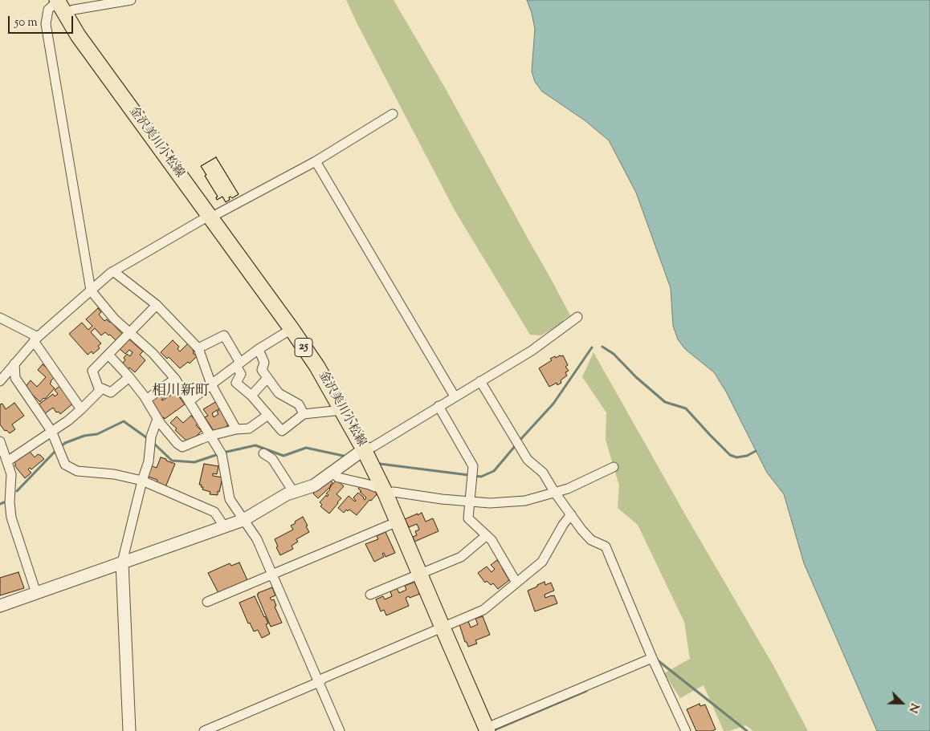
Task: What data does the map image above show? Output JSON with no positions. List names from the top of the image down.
{
  "streets": {
    "main road": ["金沢美川小松線", "25"]
  },
  "districts": ["相川新町"],
  "scale_bar": "50 m",
  "north": "bottom right"
}
